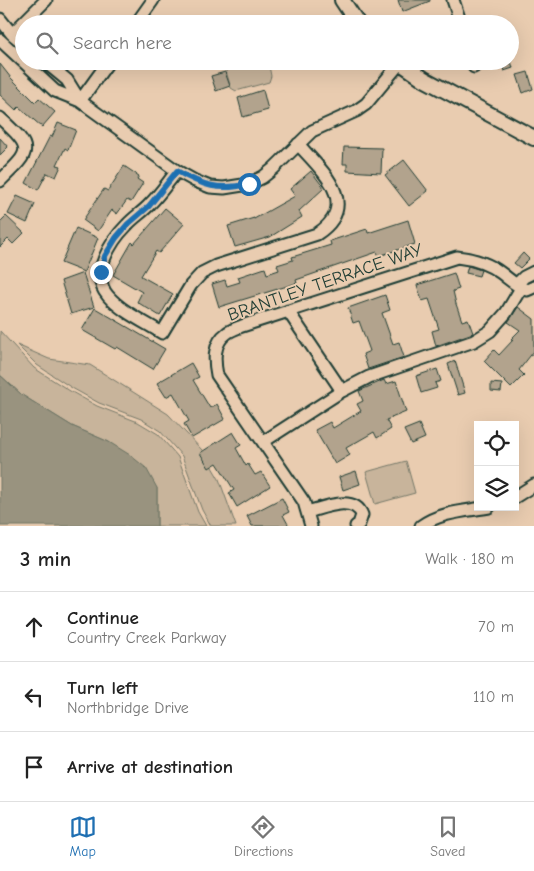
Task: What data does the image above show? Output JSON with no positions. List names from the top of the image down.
{
  "streets": {
    "street": ["BRANTLEY TERRACE WAY"]
  },
  "page": {
    "search": "Search here",
    "heading": ["3 min", "Walk · 180 m"],
    "list": [
      ["Continue", "Country Creek Parkway", "70 m"],
      ["Turn left", "Northbridge Drive", "110 m"],
      "Arrive at destination"
    ],
    "nav": ["Map", "Directions", "Saved"]
  }
}
